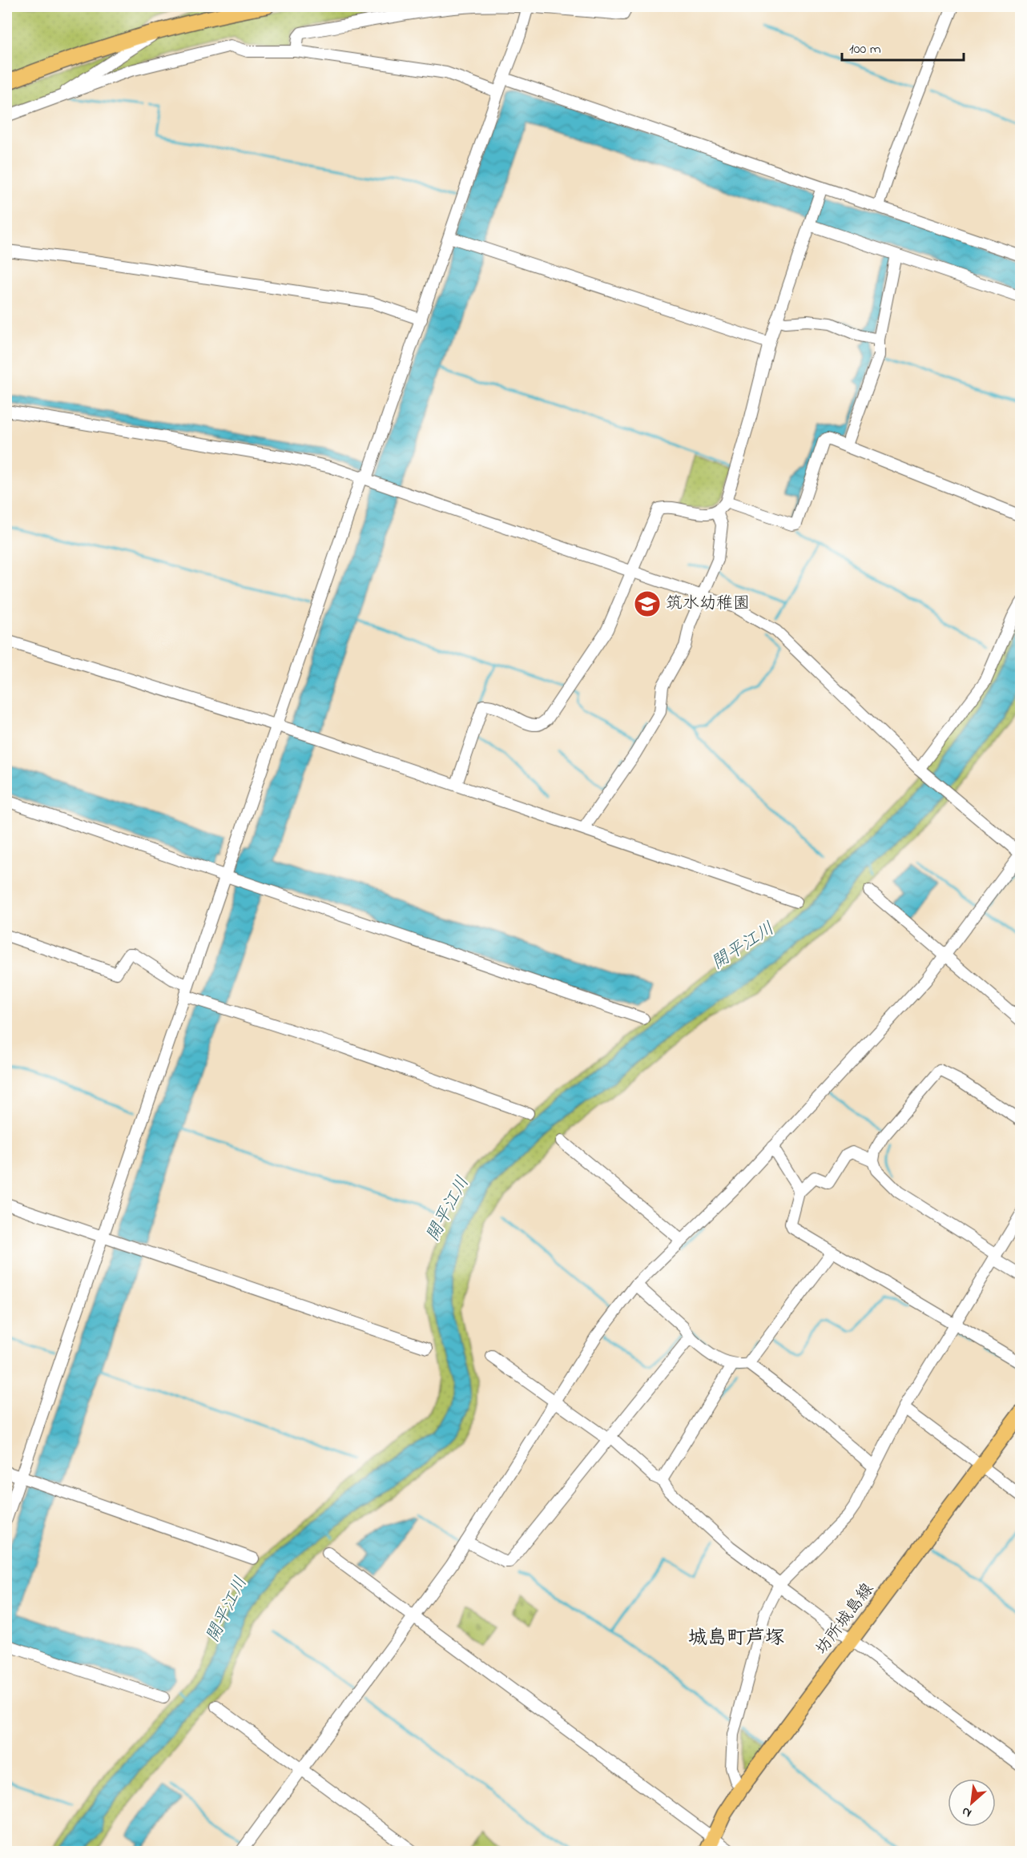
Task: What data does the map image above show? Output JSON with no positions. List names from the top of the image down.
{
  "streets": {
    "main road": ["坊所城島線"]
  },
  "districts": ["城島町芦塚"],
  "water": ["開平江川"],
  "places": {
    "school or university": ["筑水幼稚園"]
  },
  "scale_bar": "100 m",
  "north": "bottom left"
}
